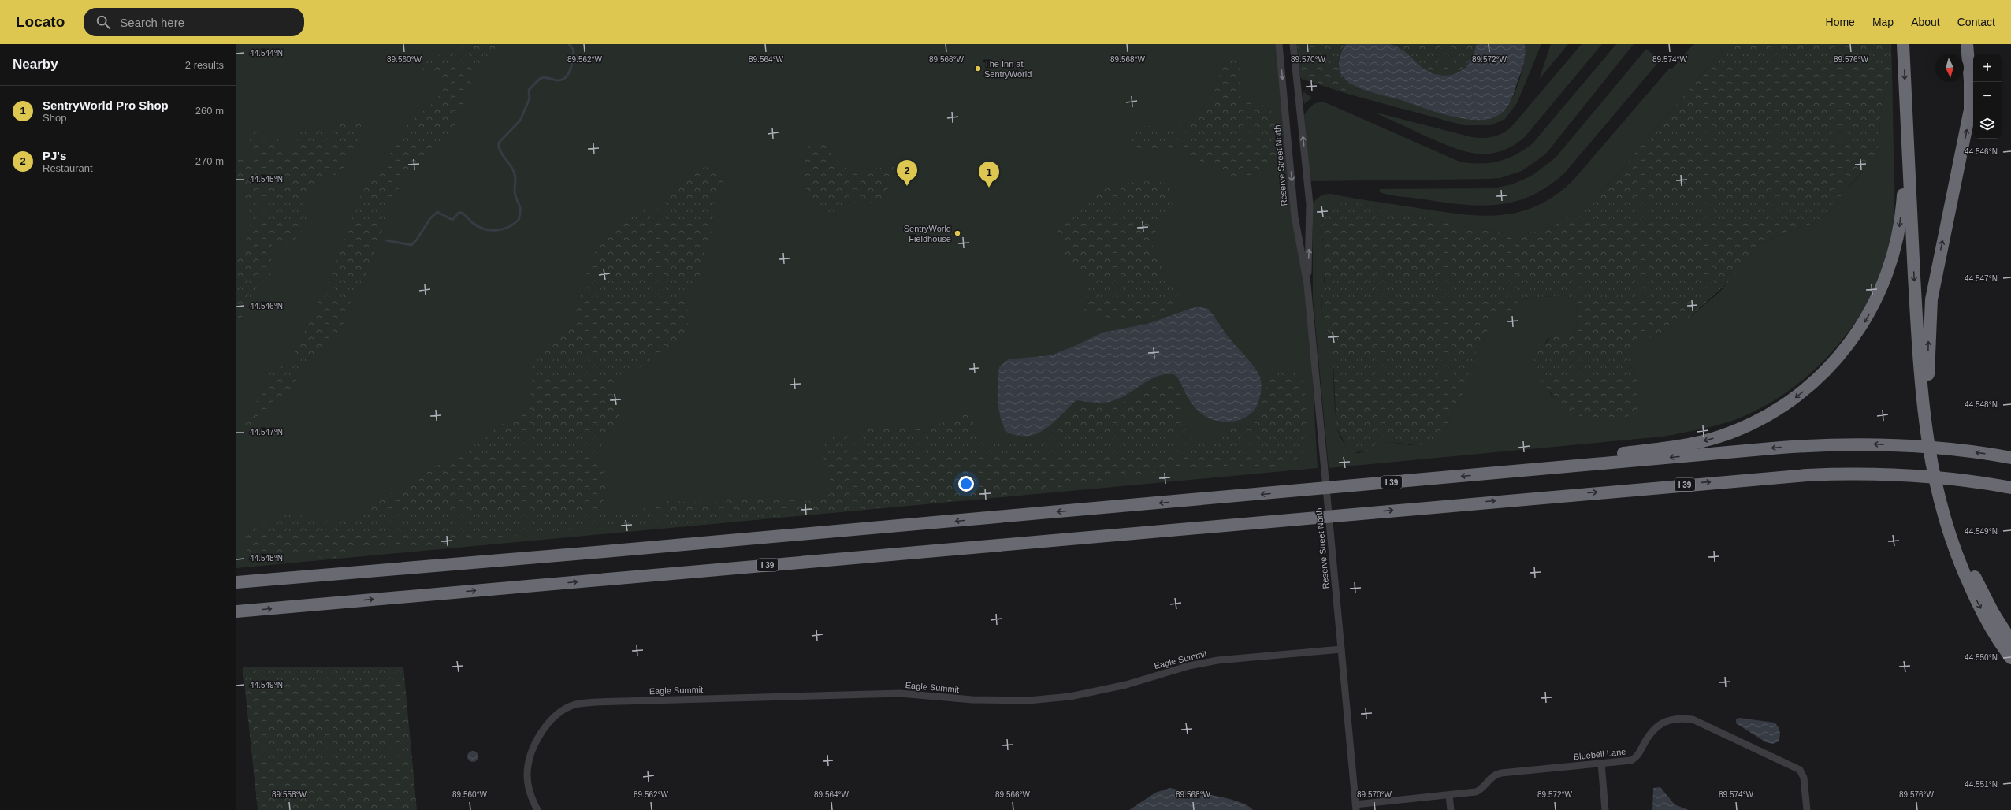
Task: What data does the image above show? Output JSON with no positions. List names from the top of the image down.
{
  "streets": {
    "highway": ["I 39"],
    "street": ["Reserve Street North", "Eagle Summit", "Bluebell Lane"]
  },
  "crossings": [
    ["Reserve Street North", "Eagle Summit"],
    ["Reserve Street North", "Bluebell Lane"]
  ],
  "places": ["The Inn at SentryWorld", "SentryWorld Fieldhouse"],
  "north": "bottom",
  "page": {
    "header": "Locato",
    "search": "Search here",
    "nav": [
      "Home",
      "Map",
      "About",
      "Contact"
    ],
    "heading": ["Nearby", "2 results"],
    "map_buttons": ["+", "−"],
    "list": [
      {
        "mark": "1",
        "name": "SentryWorld Pro Shop",
        "note": "Shop",
        "value": "260 m"
      },
      {
        "mark": "2",
        "name": "PJ's",
        "note": "Restaurant",
        "value": "270 m"
      }
    ],
    "pins": ["2", "1"]
  },
  "coordinates": [
    "44.544°N",
    "89.560°W",
    "89.562°W",
    "89.564°W",
    "89.566°W",
    "89.568°W",
    "89.570°W",
    "89.572°W",
    "89.574°W",
    "89.576°W",
    "44.546°N",
    "44.545°N",
    "44.547°N",
    "44.548°N",
    "44.549°N",
    "44.550°N",
    "44.551°N",
    "89.558°W"
  ]
}
